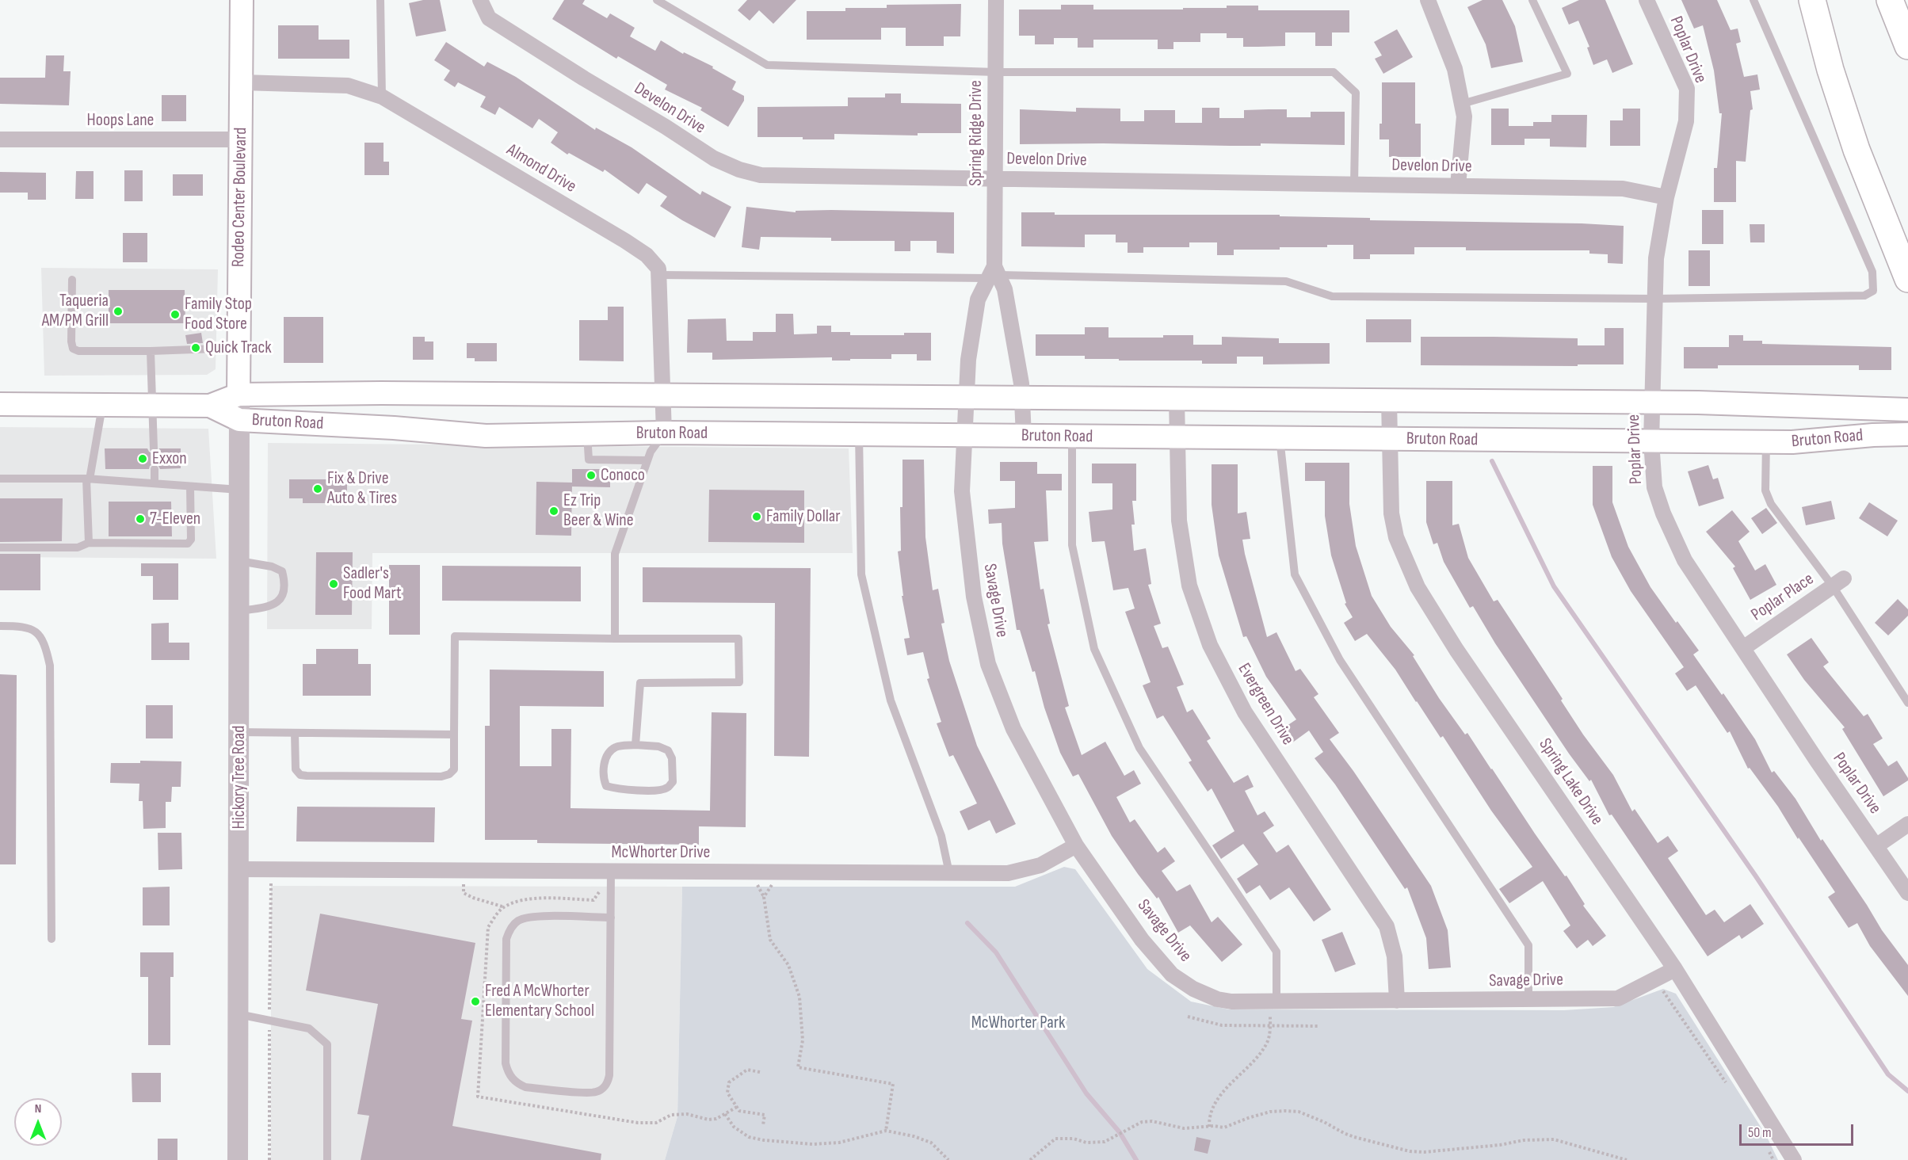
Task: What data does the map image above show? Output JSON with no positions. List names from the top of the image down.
{
  "streets": {
    "main road": ["Rodeo Center Boulevard", "Bruton Road"],
    "street": [
      "Poplar Drive",
      "Develon Drive",
      "Hoops Lane",
      "Spring Ridge Drive",
      "Almond Drive",
      "Poplar Place",
      "Savage Drive",
      "Evergreen Drive",
      "Hickory Tree Road",
      "Spring Lake Drive",
      "McWhorter Drive"
    ]
  },
  "crossings": [
    ["Poplar Drive", "Develon Drive"],
    ["Poplar Drive", "Bruton Road"],
    ["Poplar Drive", "Poplar Place"],
    ["Develon Drive", "Spring Ridge Drive"],
    ["Hoops Lane", "Rodeo Center Boulevard"],
    ["Spring Ridge Drive", "Bruton Road"],
    ["Spring Ridge Drive", "Savage Drive"],
    ["Almond Drive", "Rodeo Center Boulevard"],
    ["Almond Drive", "Bruton Road"],
    ["Rodeo Center Boulevard", "Bruton Road"],
    ["Rodeo Center Boulevard", "Hickory Tree Road"],
    ["Bruton Road", "Savage Drive"],
    ["Bruton Road", "Evergreen Drive"],
    ["Bruton Road", "Hickory Tree Road"],
    ["Bruton Road", "Spring Lake Drive"],
    ["Savage Drive", "Evergreen Drive"],
    ["Savage Drive", "Spring Lake Drive"],
    ["Savage Drive", "McWhorter Drive"],
    ["Hickory Tree Road", "McWhorter Drive"]
  ],
  "parks": ["McWhorter Park"],
  "places": [
    "Taqueria AM/PM Grill",
    "Family Stop Food Store",
    "Quick Track",
    "Exxon",
    "Conoco",
    "Fix & Drive Auto & Tires",
    "Ez Trip Beer & Wine",
    "Family Dollar",
    "7-Eleven",
    "Sadler's Food Mart",
    "Fred A McWhorter Elementary School"
  ],
  "scale_bar": "50 m",
  "north": "top"
}
